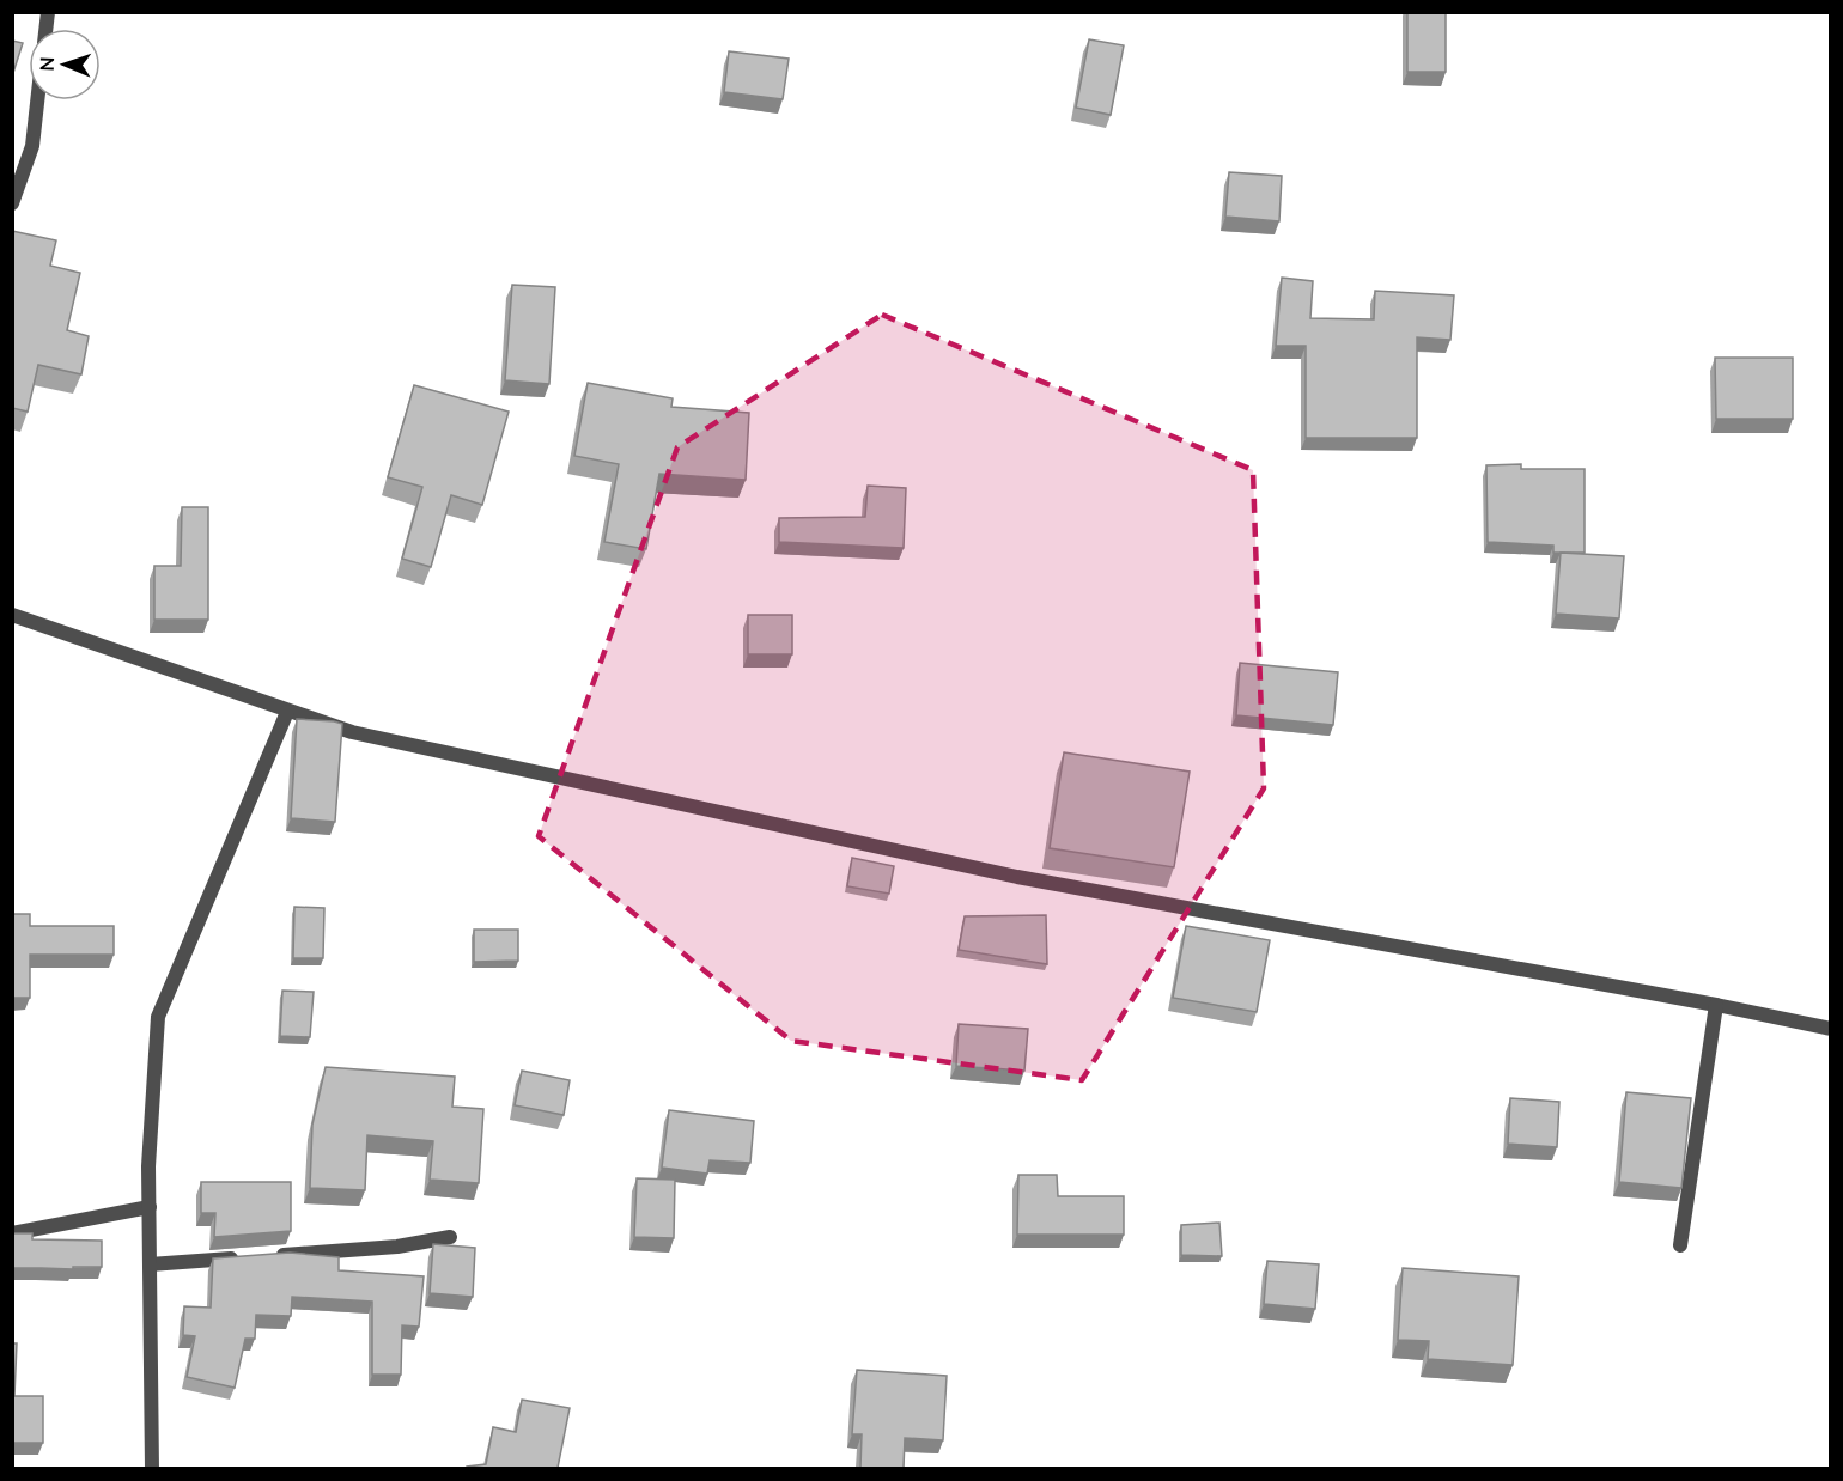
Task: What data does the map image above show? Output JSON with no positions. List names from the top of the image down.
{
  "north": "left"
}
